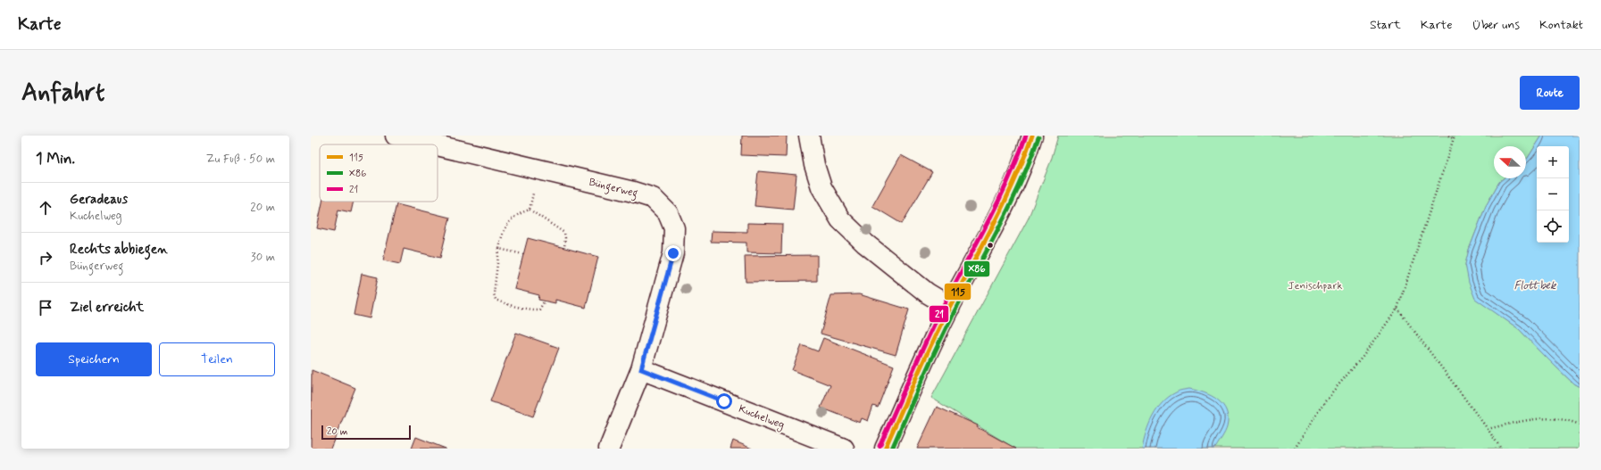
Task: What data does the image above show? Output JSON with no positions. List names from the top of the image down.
{
  "streets": {
    "street": ["Büngerweg", "Kuchelweg"]
  },
  "crossings": [
    ["Büngerweg", "Kuchelweg"]
  ],
  "water": ["Flottbek"],
  "parks": ["Jenischpark"],
  "lines": ["transit line 115", "transit line 21", "transit line X86"],
  "legend": ["115", "X86", "21"],
  "scale_bar": "20 m",
  "north": "left",
  "page": {
    "header": "Karte",
    "nav": [
      "Start",
      "Karte",
      "Über uns",
      "Kontakt"
    ],
    "buttons": [
      "Route",
      ["Speichern", "Teilen"]
    ],
    "title": "Anfahrt",
    "heading": ["1 Min.", "Zu Fuß · 50 m"],
    "map_buttons": ["+", "−"],
    "list": [
      ["Geradeaus", "Kuchelweg", "20 m"],
      ["Rechts abbiegen", "Büngerweg", "30 m"],
      "Ziel erreicht"
    ],
    "scale": "20 m"
  }
}
